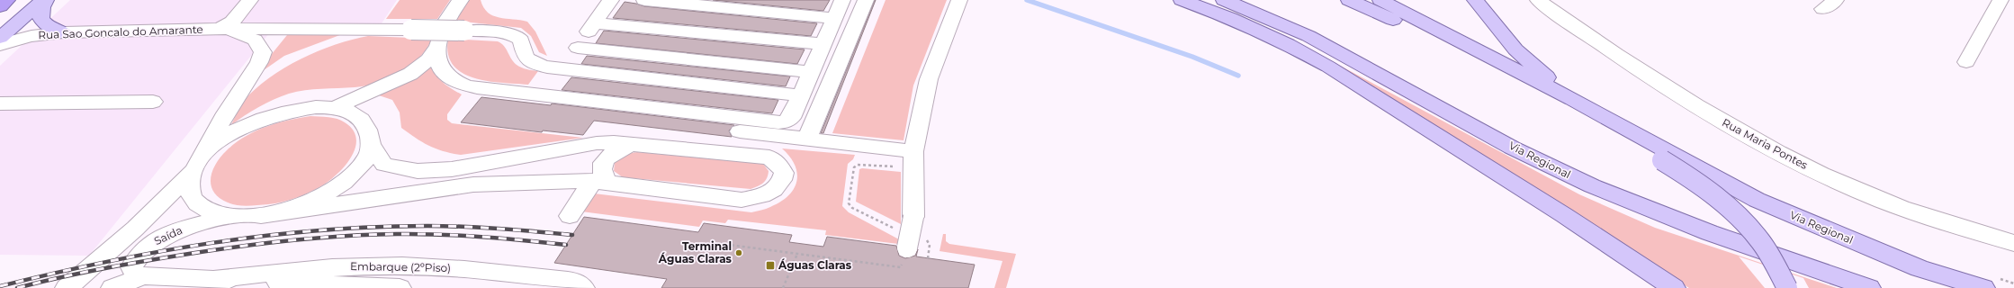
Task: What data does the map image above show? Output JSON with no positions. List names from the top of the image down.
{
  "streets": {
    "main road": ["Via Regional"],
    "street": [
      "Rua Sao Goncalo do Amarante",
      "Rua Maria Pontes",
      "Saída",
      "Embarque (2ºPiso)"
    ]
  },
  "places": {
    "other": ["Terminal Águas Claras"],
    "transit": ["Águas Claras"]
  }
}
